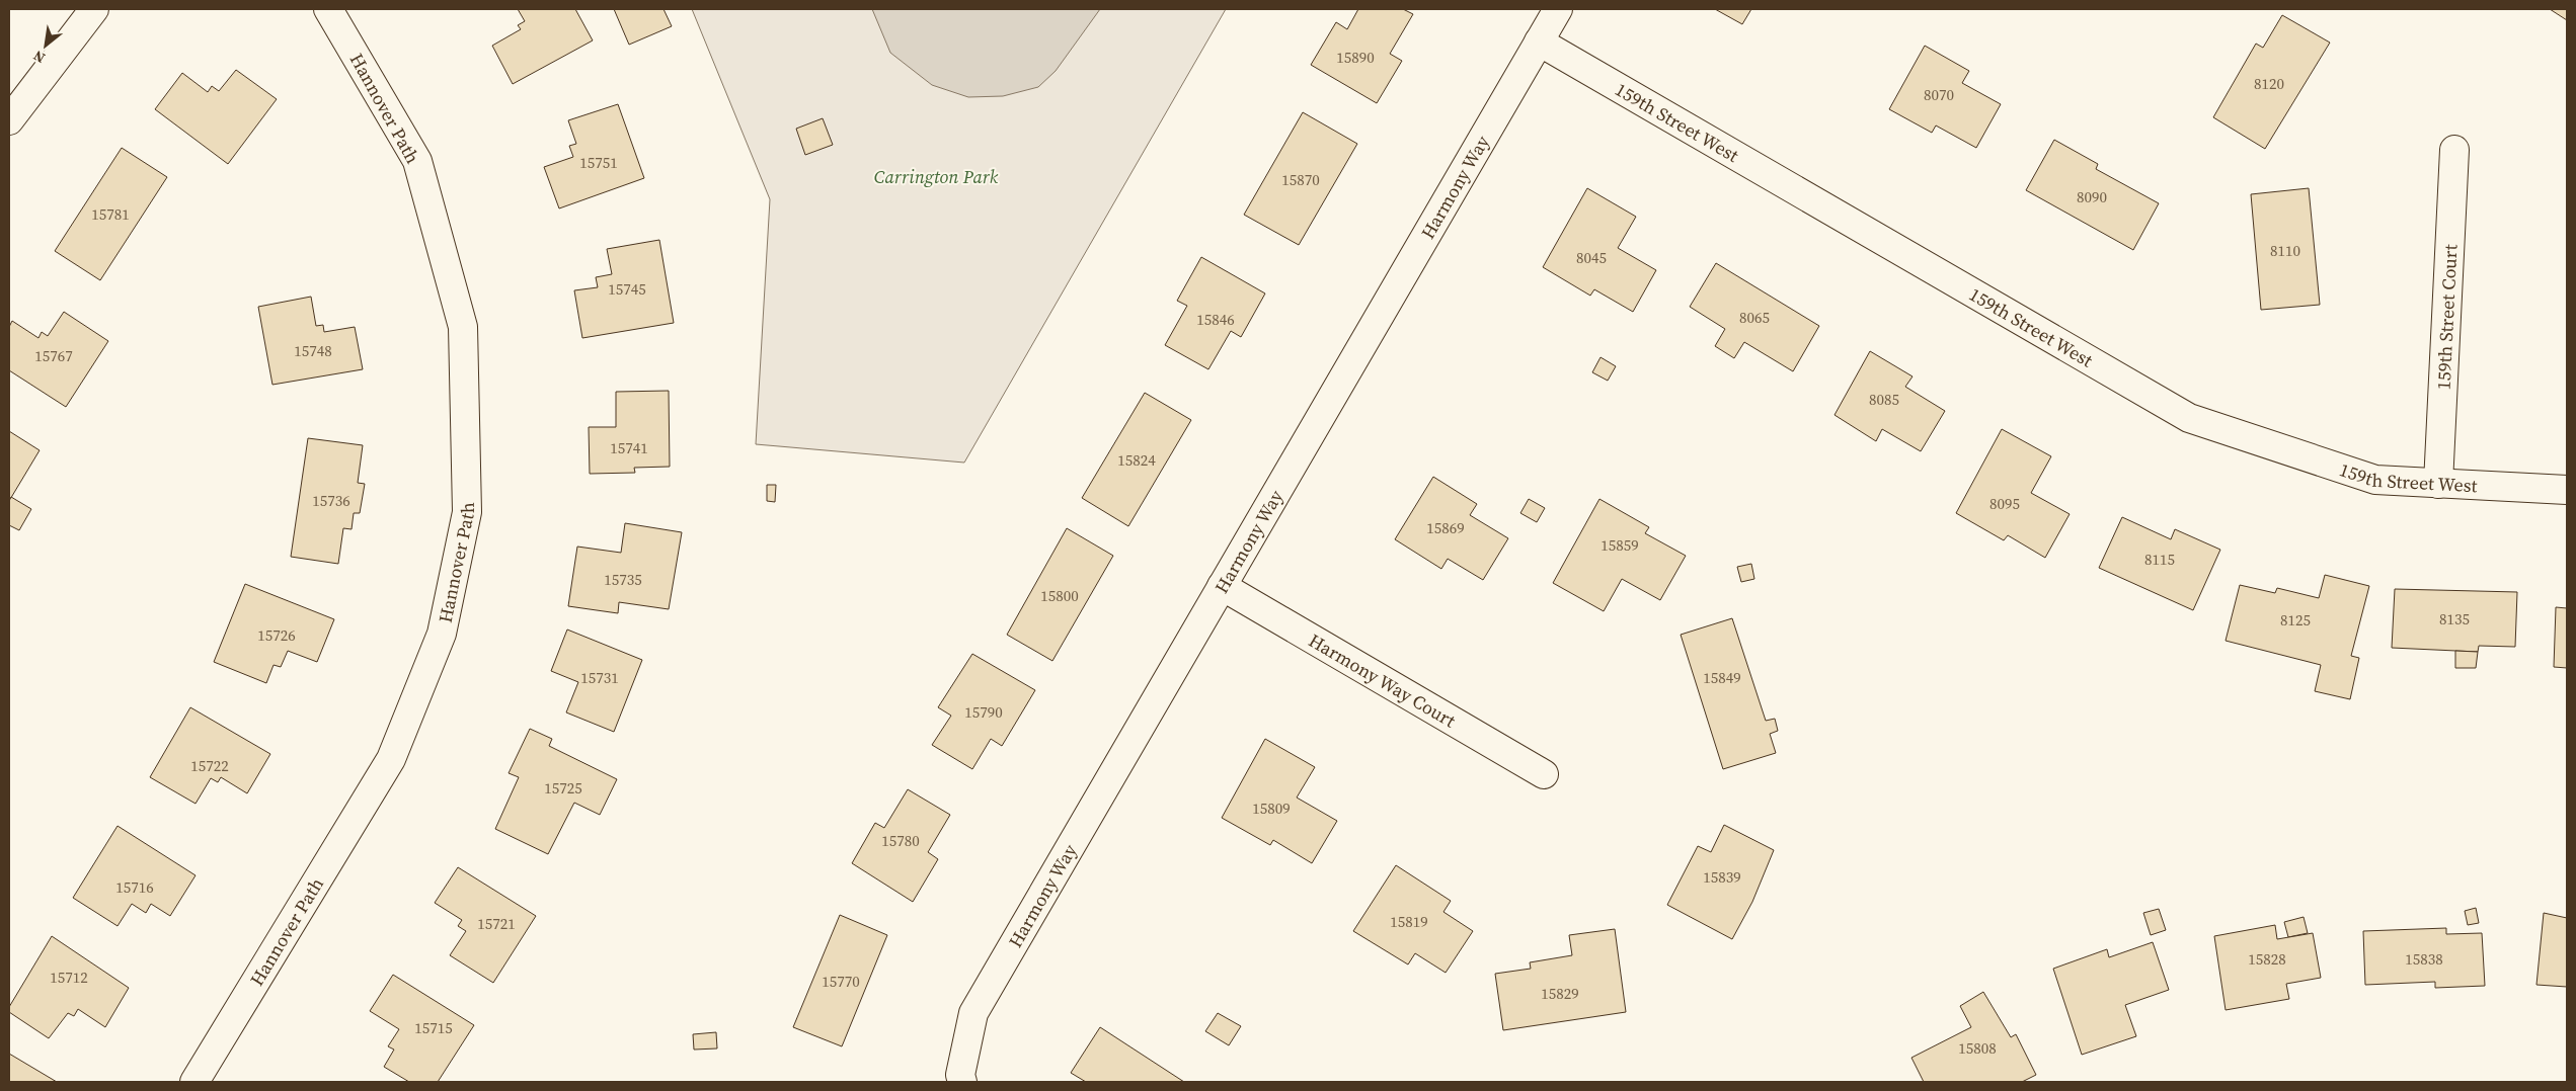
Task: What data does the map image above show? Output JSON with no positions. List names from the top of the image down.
{
  "streets": {
    "street": [
      "Hannover Path",
      "159th Street West",
      "Harmony Way",
      "159th Street Court",
      "Harmony Way Court"
    ]
  },
  "crossings": [
    ["159th Street West", "Harmony Way"],
    ["159th Street West", "159th Street Court"],
    ["Harmony Way", "Harmony Way Court"]
  ],
  "parks": ["Carrington Park"],
  "house_numbers": [
    "15890",
    "8120",
    "8070",
    "15751",
    "15870",
    "8090",
    "15781",
    "8110",
    "8045",
    "15745",
    "8065",
    "15846",
    "15748",
    "15767",
    "8085",
    "15741",
    "15824",
    "15736",
    "8095",
    "15869",
    "15859",
    "8115",
    "15735",
    "15800",
    "8135",
    "8125",
    "15726",
    "15731",
    "15849",
    "15790",
    "15722",
    "15725",
    "15809",
    "15780",
    "15839",
    "15716",
    "15819",
    "15721",
    "15828",
    "15838",
    "15712",
    "15770",
    "15829",
    "15715",
    "15808"
  ],
  "north": "bottom left"
}
